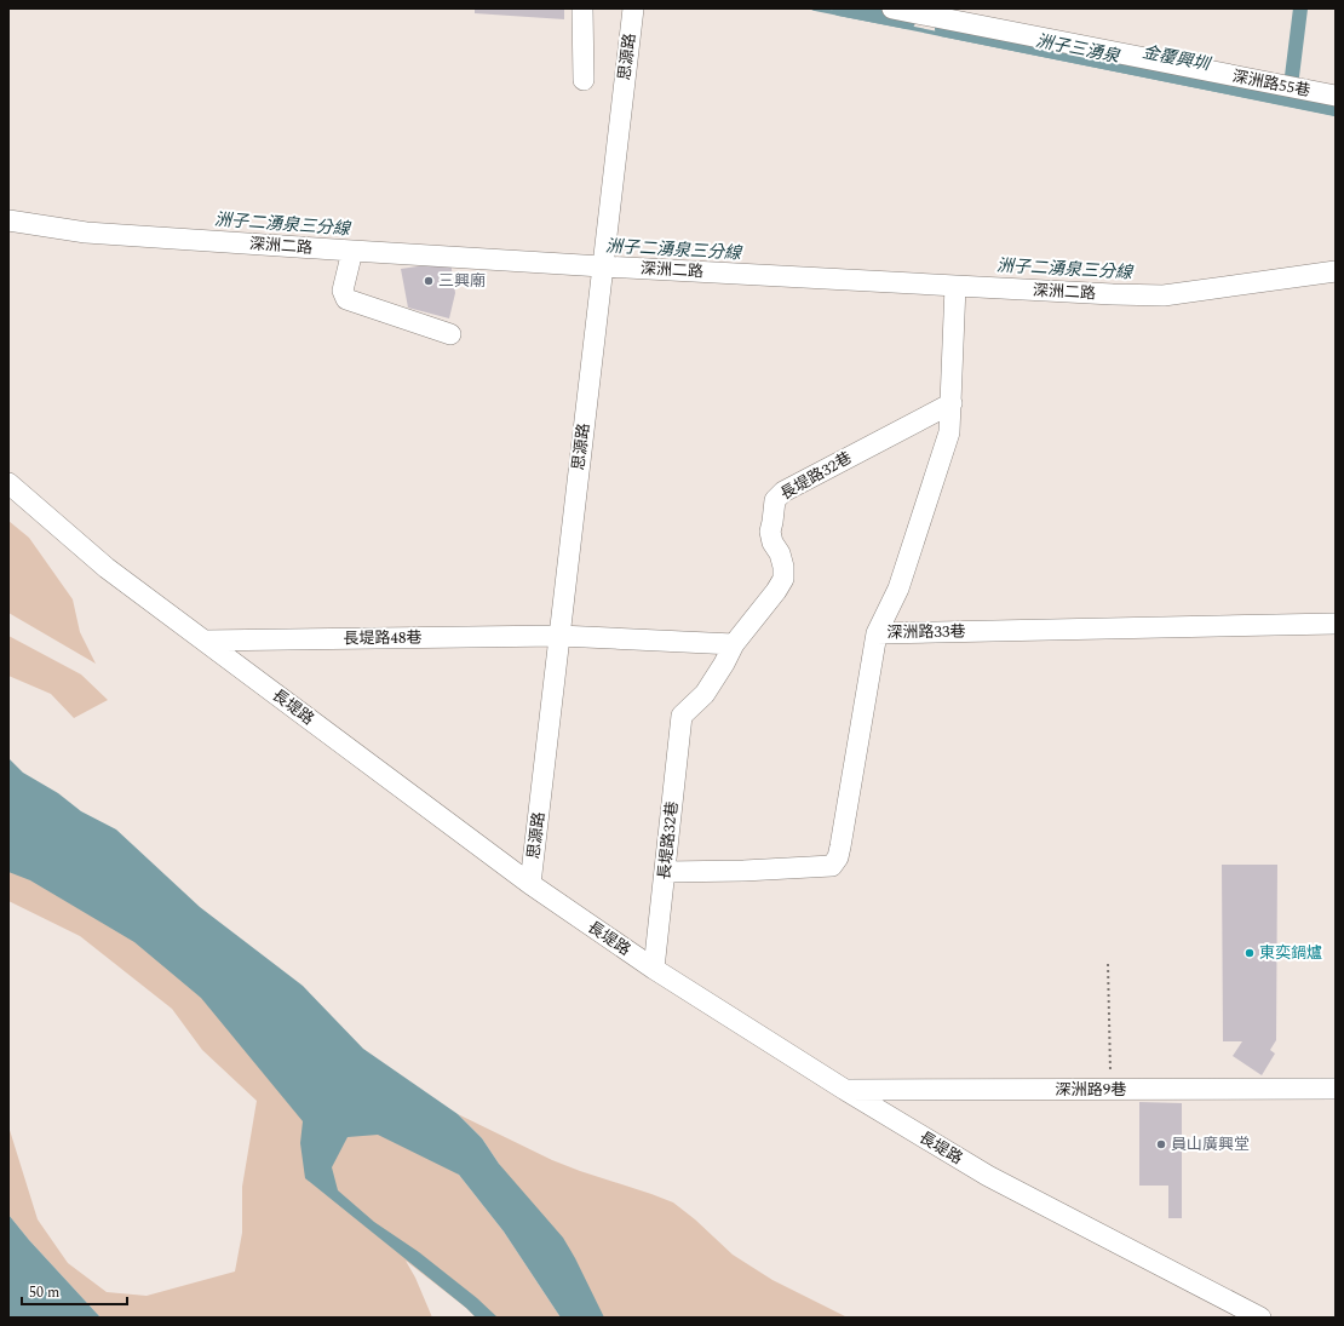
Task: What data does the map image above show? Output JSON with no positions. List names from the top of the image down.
{
  "streets": {
    "street": [
      "思源路",
      "深洲路55巷",
      "深洲二路",
      "長堤路32巷",
      "深洲路33巷",
      "長堤路48巷",
      "長堤路",
      "深洲路9巷"
    ]
  },
  "crossings": [
    ["思源路", "深洲二路"],
    ["思源路", "長堤路48巷"],
    ["思源路", "長堤路"],
    ["深洲二路", "深洲路33巷"],
    ["長堤路32巷", "深洲路33巷"],
    ["長堤路32巷", "長堤路"],
    ["長堤路48巷", "長堤路"],
    ["長堤路", "深洲路9巷"]
  ],
  "water": ["洲子三湧泉", "金覆興圳", "洲子二湧泉三分線"],
  "places": ["三興廟", "東奕鍋爐", "員山廣興堂"],
  "scale_bar": "50 m"
}
